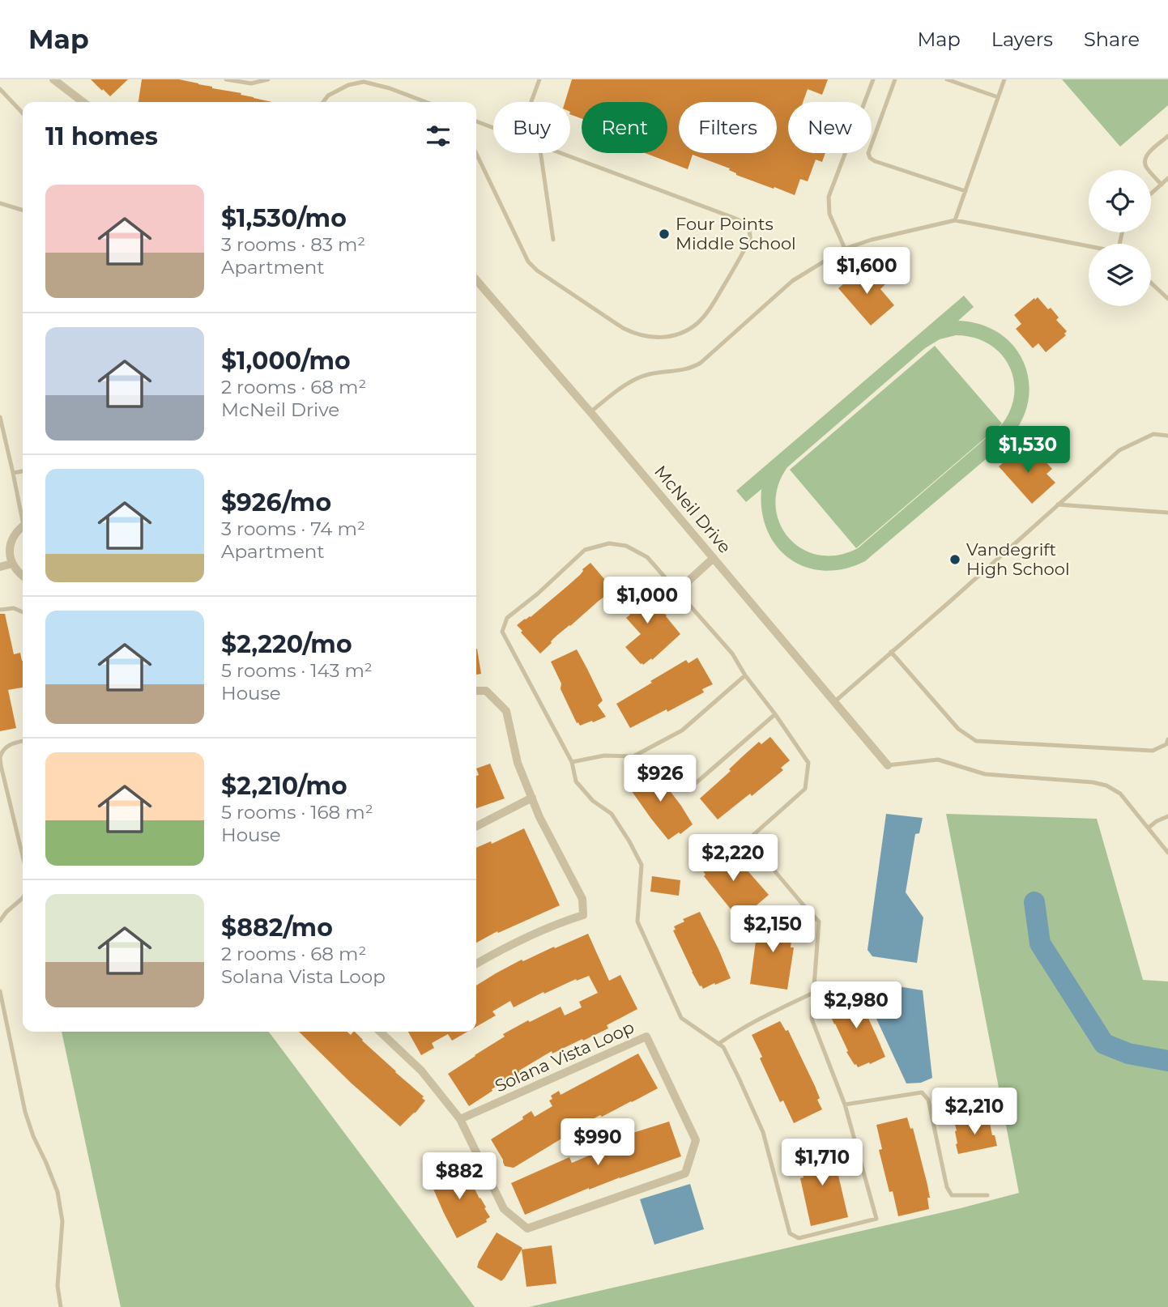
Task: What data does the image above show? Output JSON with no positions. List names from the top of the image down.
{
  "streets": {
    "street": ["McNeil Drive", "Solana Vista Loop"]
  },
  "places": ["Four Points Middle School", "Vandegrift High School"],
  "page": {
    "header": "Map",
    "nav": ["Map", "Layers", "Share"],
    "chip": [
      "Buy",
      "Rent",
      "Filters",
      "New"
    ],
    "heading": "11 homes",
    "list": [
      {
        "name": "$1,530/mo",
        "note": "3 rooms · 83 m² · Apartment"
      },
      {
        "name": "$1,000/mo",
        "note": "2 rooms · 68 m² · McNeil Drive"
      },
      {
        "name": "$926/mo",
        "note": "3 rooms · 74 m² · Apartment"
      },
      {
        "name": "$2,220/mo",
        "note": "5 rooms · 143 m² · House"
      },
      {
        "name": "$2,210/mo",
        "note": "5 rooms · 168 m² · House"
      },
      {
        "name": "$882/mo",
        "note": "2 rooms · 68 m² · Solana Vista Loop"
      }
    ],
    "price": [
      "$1,600",
      "$1,530",
      "$1,000",
      "$926",
      "$2,220",
      "$2,150",
      "$2,980",
      "$2,210",
      "$990",
      "$1,710",
      "$882"
    ]
  }
}
